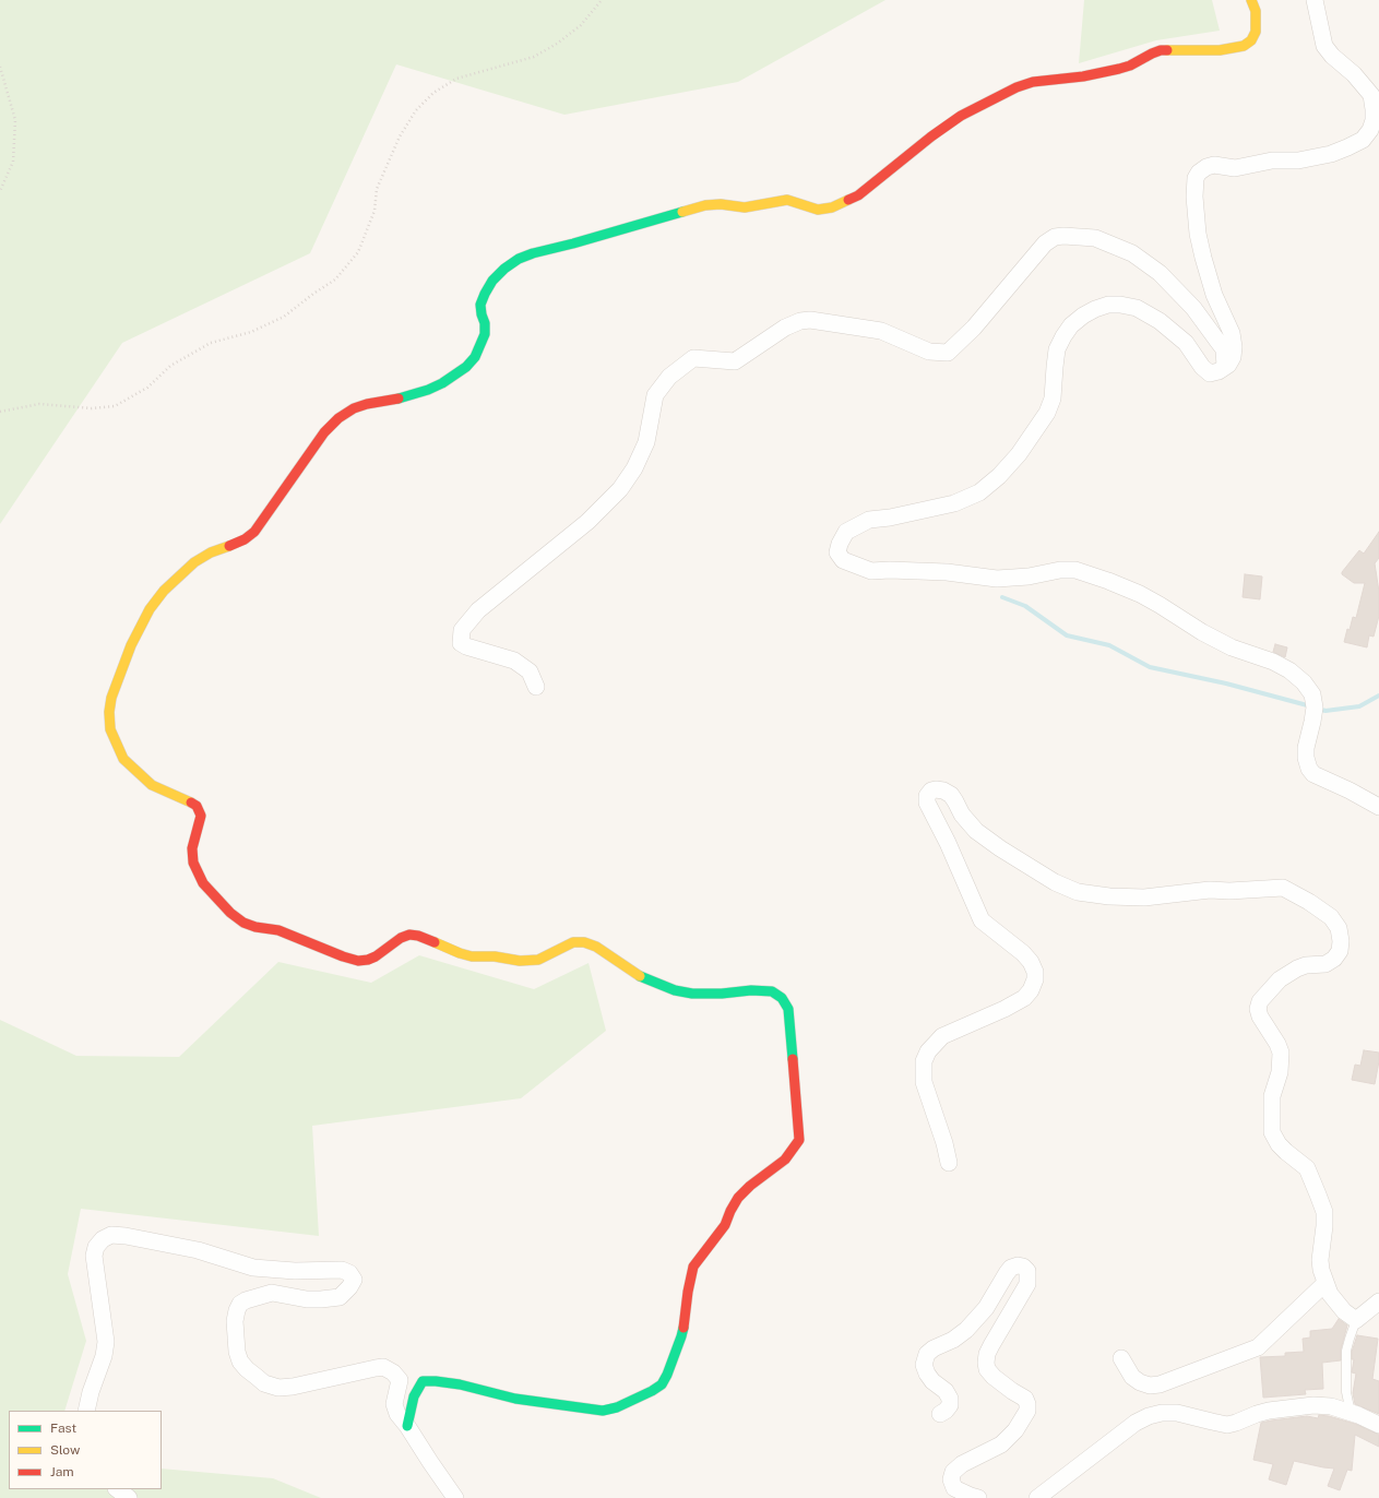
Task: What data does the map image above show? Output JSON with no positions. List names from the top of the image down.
{
  "legend": ["Fast", "Slow", "Jam"]
}
